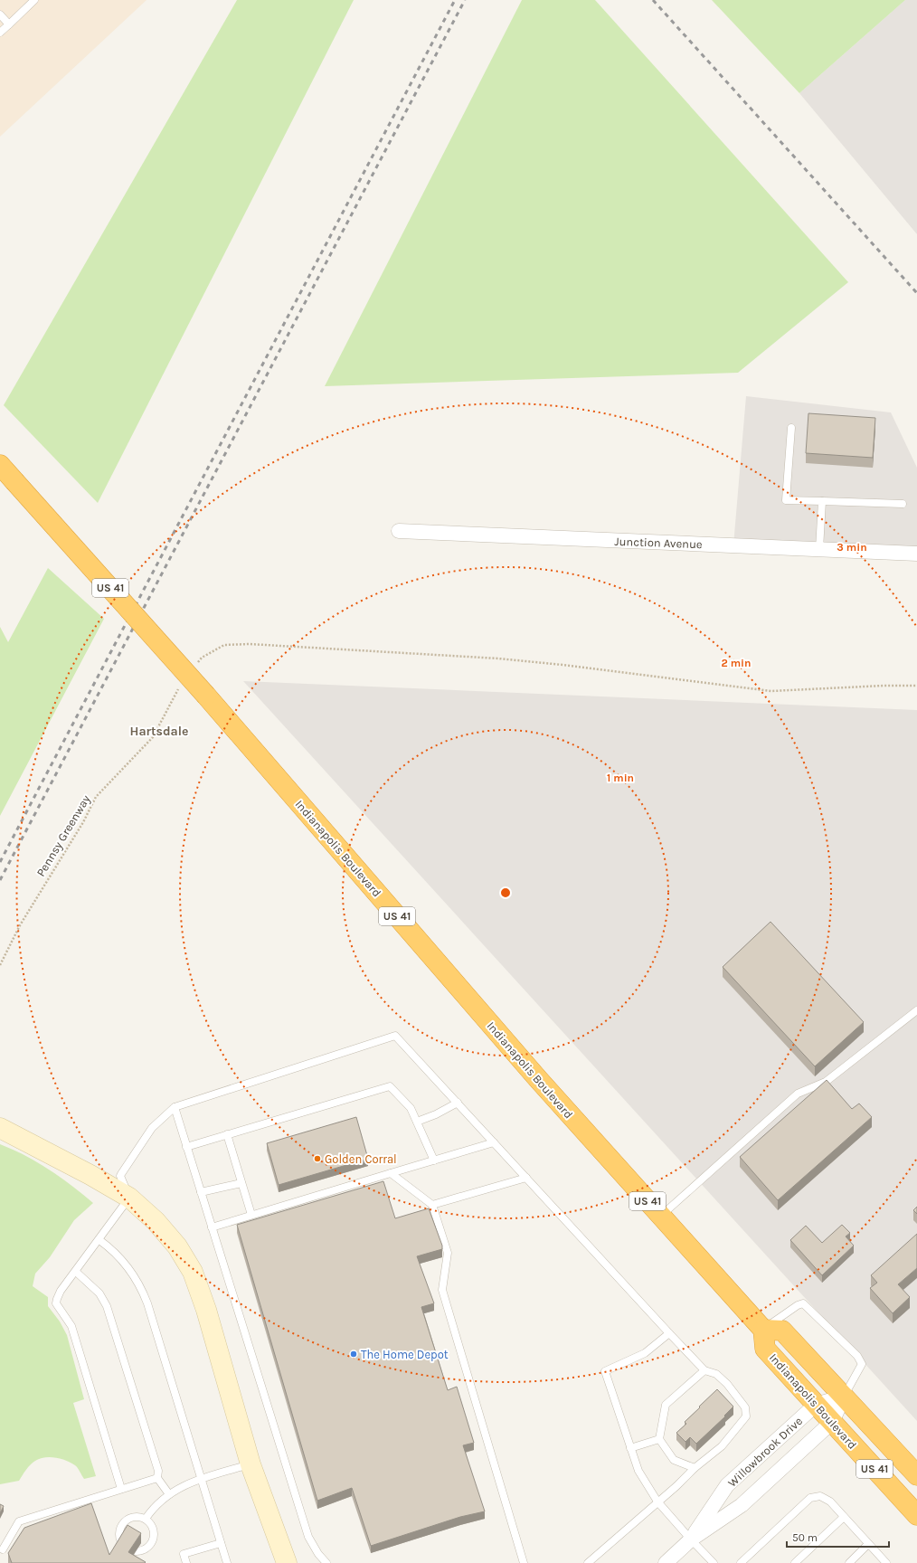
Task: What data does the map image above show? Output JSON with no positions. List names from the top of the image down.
{
  "streets": {
    "highway": ["US 41", "Indianapolis Boulevard"],
    "street": ["Junction Avenue", "Willowbrook Drive"],
    "path": ["Pennsy Greenway"]
  },
  "crossings": [
    ["US 41", "Indianapolis Boulevard"],
    ["US 41", "Willowbrook Drive"],
    ["Indianapolis Boulevard", "Willowbrook Drive"]
  ],
  "districts": ["Hartsdale"],
  "places": ["Golden Corral", "The Home Depot"],
  "scale_bar": "50 m",
  "rings": ["3 min", "2 min", "1 min"]
}
